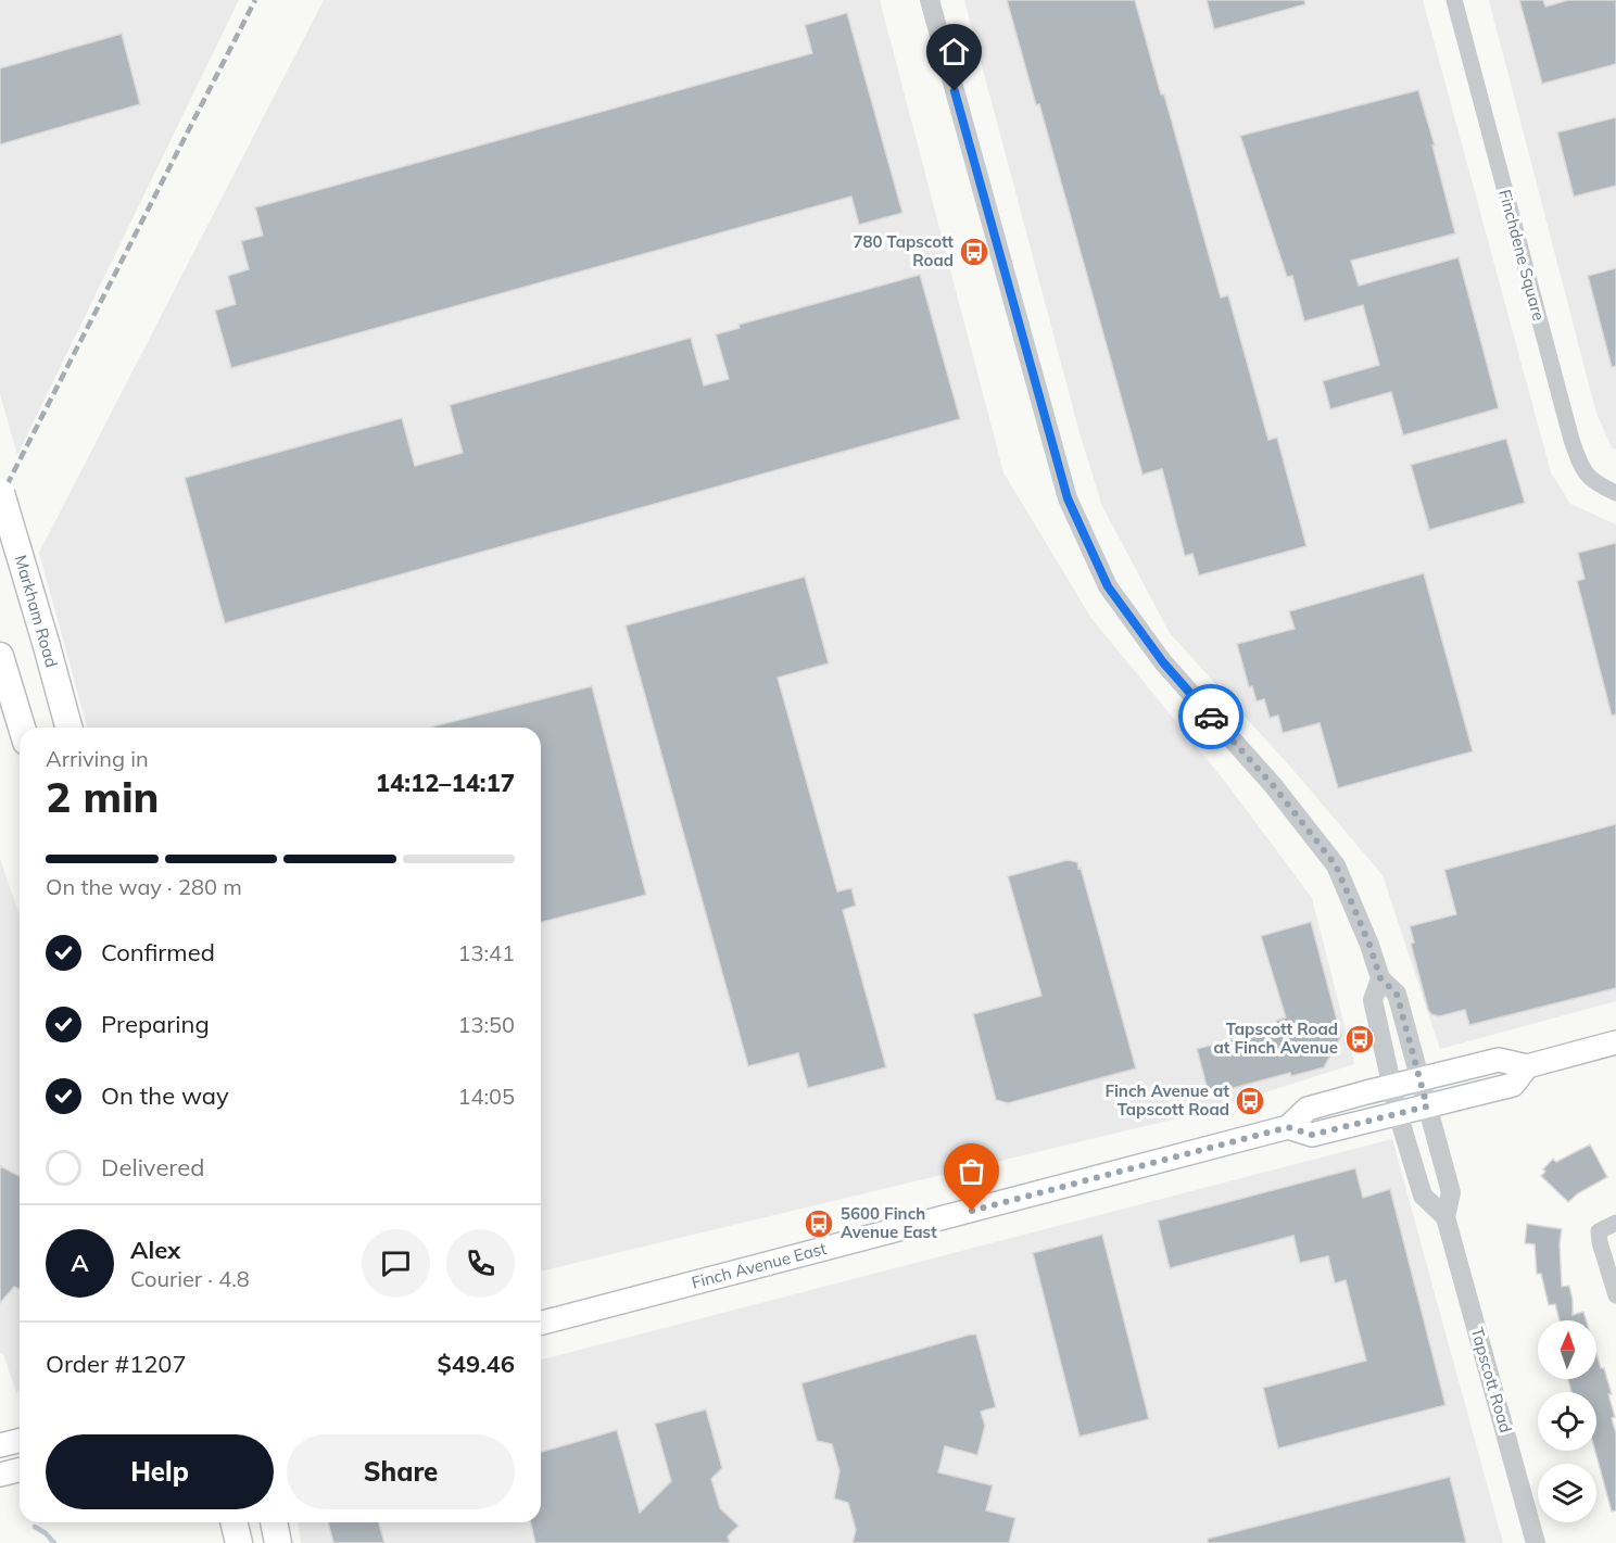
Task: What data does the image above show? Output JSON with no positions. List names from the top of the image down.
{
  "streets": {
    "main road": ["Markham Road", "Finch Avenue East"],
    "street": ["Finchdene Square", "Tapscott Road"]
  },
  "crossings": [
    ["Finch Avenue East", "Tapscott Road"]
  ],
  "places": {
    "bus stop": [
      "780 Tapscott Road",
      "Tapscott Road at Finch Avenue",
      "Finch Avenue at Tapscott Road",
      "5600 Finch Avenue East"
    ]
  },
  "north": "top",
  "page": {
    "heading": ["2 min", "Arriving in", "14:12–14:17"],
    "panel": [
      "Alex",
      "Courier · 4.8",
      "Order #1207",
      "$49.46"
    ],
    "bar": "On the way · 280 m",
    "list": [
      ["Confirmed", "13:41"],
      ["Preparing", "13:50"],
      ["On the way", "14:05"],
      "Delivered"
    ],
    "round": "A",
    "buttons": ["Help", "Share"]
  }
}
